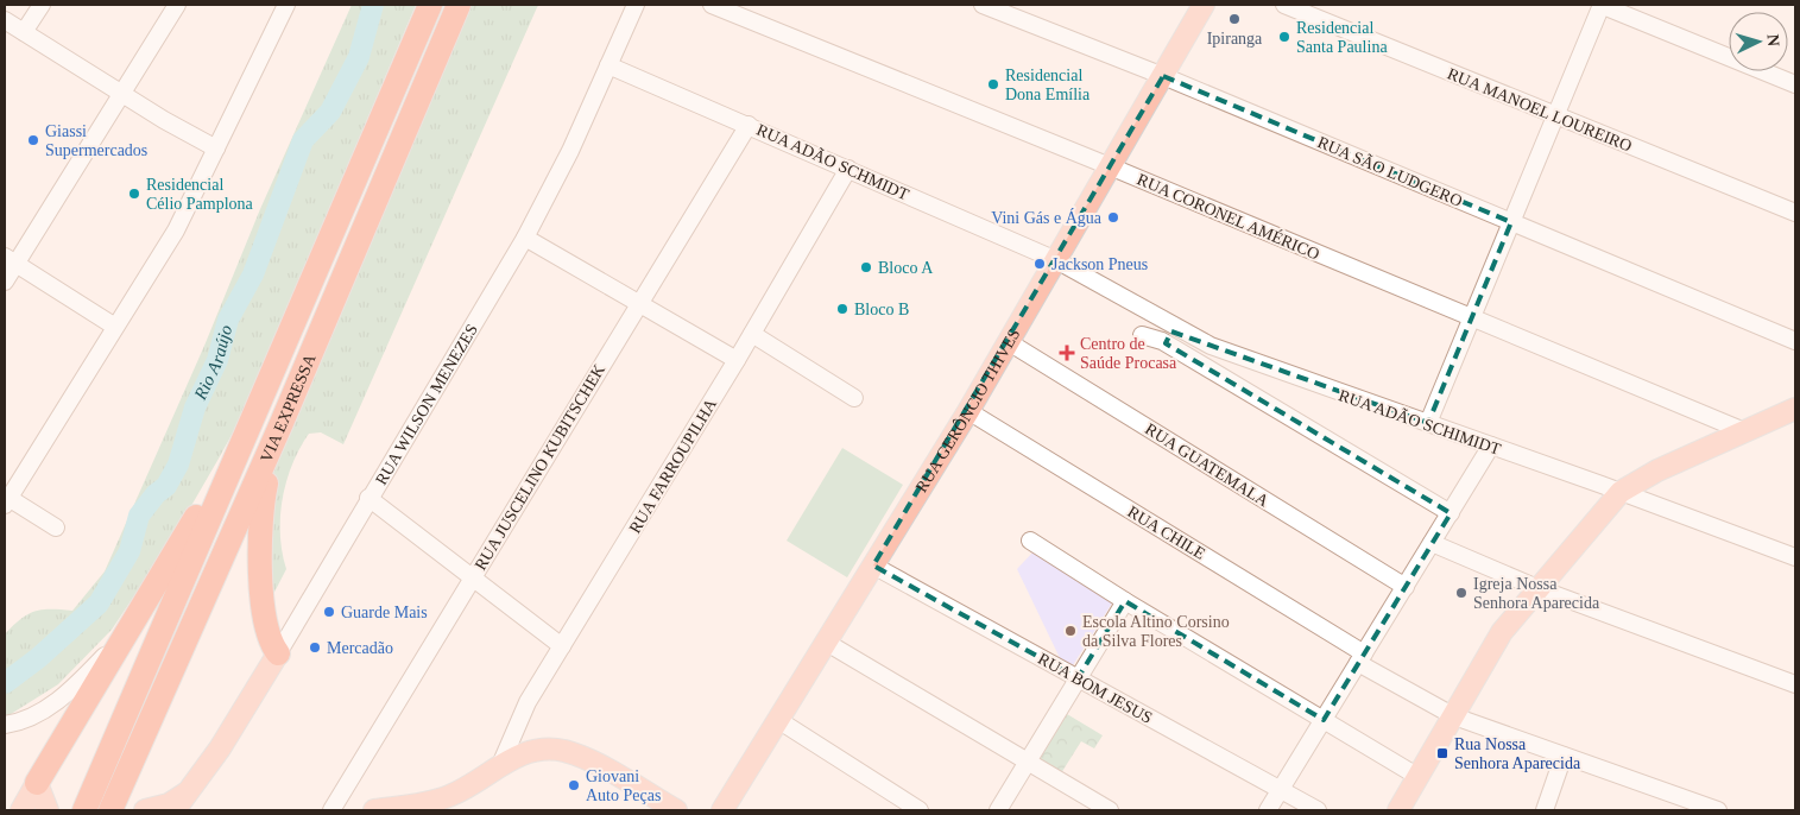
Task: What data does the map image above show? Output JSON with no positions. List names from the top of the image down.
{
  "streets": {
    "highway": ["VIA EXPRESSA"],
    "main road": ["RUA WILSON MENEZES", "RUA GERÔNCIO THIVES"],
    "street": [
      "RUA MANOEL LOUREIRO",
      "RUA ADÃO SCHMIDT",
      "RUA SÃO LUDGERO",
      "RUA CORONEL AMÉRICO",
      "RUA ADÃO SCHIMIDT",
      "RUA GUATEMALA",
      "RUA FARROUPILHA",
      "RUA JUSCELINO KUBITSCHEK",
      "RUA CHILE",
      "RUA BOM JESUS"
    ]
  },
  "crossings": [
    ["RUA ADÃO SCHMIDT", "RUA WILSON MENEZES"],
    ["RUA ADÃO SCHMIDT", "RUA GERÔNCIO THIVES"],
    ["RUA ADÃO SCHMIDT", "RUA ADÃO SCHIMIDT"],
    ["RUA ADÃO SCHMIDT", "RUA FARROUPILHA"],
    ["RUA ADÃO SCHMIDT", "RUA JUSCELINO KUBITSCHEK"],
    ["RUA SÃO LUDGERO", "RUA GERÔNCIO THIVES"],
    ["RUA CORONEL AMÉRICO", "RUA GERÔNCIO THIVES"],
    ["RUA GERÔNCIO THIVES", "RUA ADÃO SCHIMIDT"],
    ["RUA GERÔNCIO THIVES", "RUA GUATEMALA"],
    ["RUA GERÔNCIO THIVES", "RUA CHILE"],
    ["RUA GERÔNCIO THIVES", "RUA BOM JESUS"]
  ],
  "water": ["Rio Araújo"],
  "places": {
    "other": [
      "Ipiranga",
      "Residencial Santa Paulina",
      "Residencial Dona Emília",
      "Giassi Supermercados",
      "Residencial Célio Pamplona",
      "Vini Gás e Água",
      "Jackson Pneus",
      "Bloco A",
      "Bloco B",
      "Igreja Nossa Senhora Aparecida",
      "Guarde Mais",
      "Escola Altino Corsino da Silva Flores",
      "Mercadão",
      "Giovani Auto Peças"
    ],
    "health": ["Centro de Saúde Procasa"],
    "transit": ["Rua Nossa Senhora Aparecida"]
  },
  "north": "right"
}
